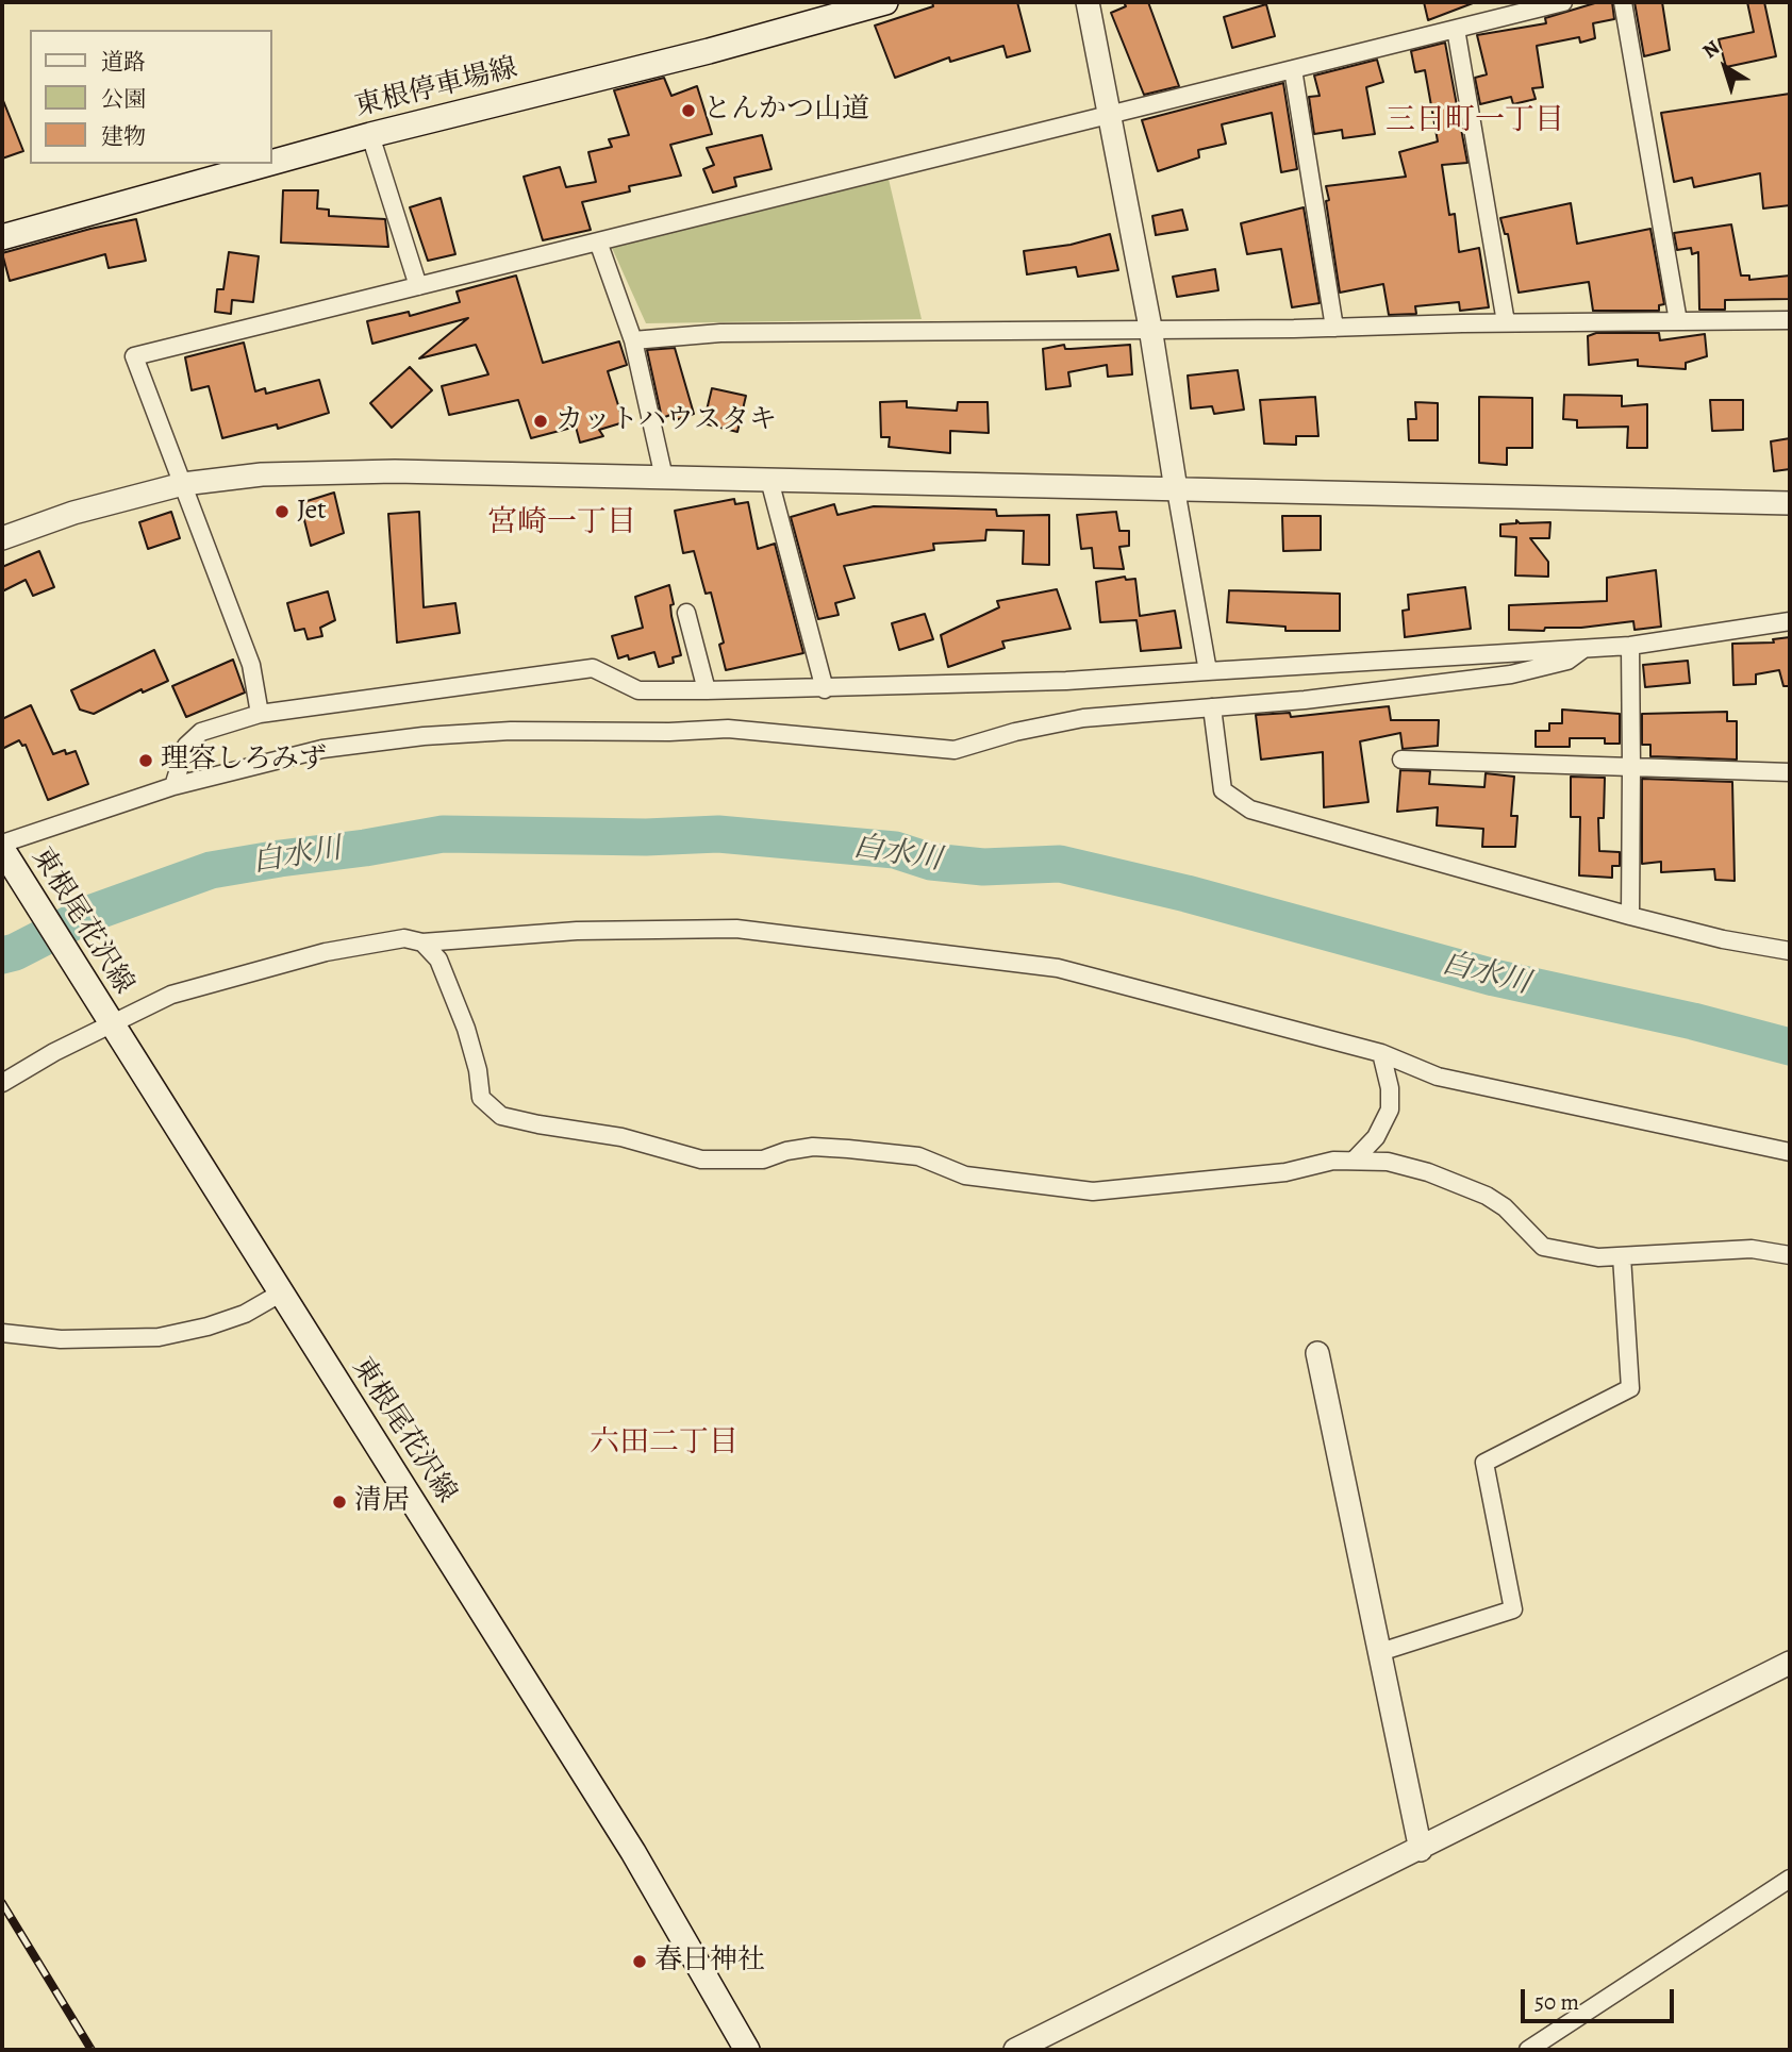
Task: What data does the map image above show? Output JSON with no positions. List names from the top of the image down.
{
  "streets": {
    "main road": ["東根停車場線", "東根尾花沢線"]
  },
  "districts": ["三日町一丁目", "宮崎一丁目", "六田二丁目"],
  "water": ["白水川"],
  "places": [
    "とんかつ山道",
    "カットハウスタキ",
    "Jet",
    "理容しろみず",
    "清居",
    "春日神社"
  ],
  "legend": ["道路", "公園", "建物"],
  "scale_bar": "50 m",
  "north": "top left"
}
